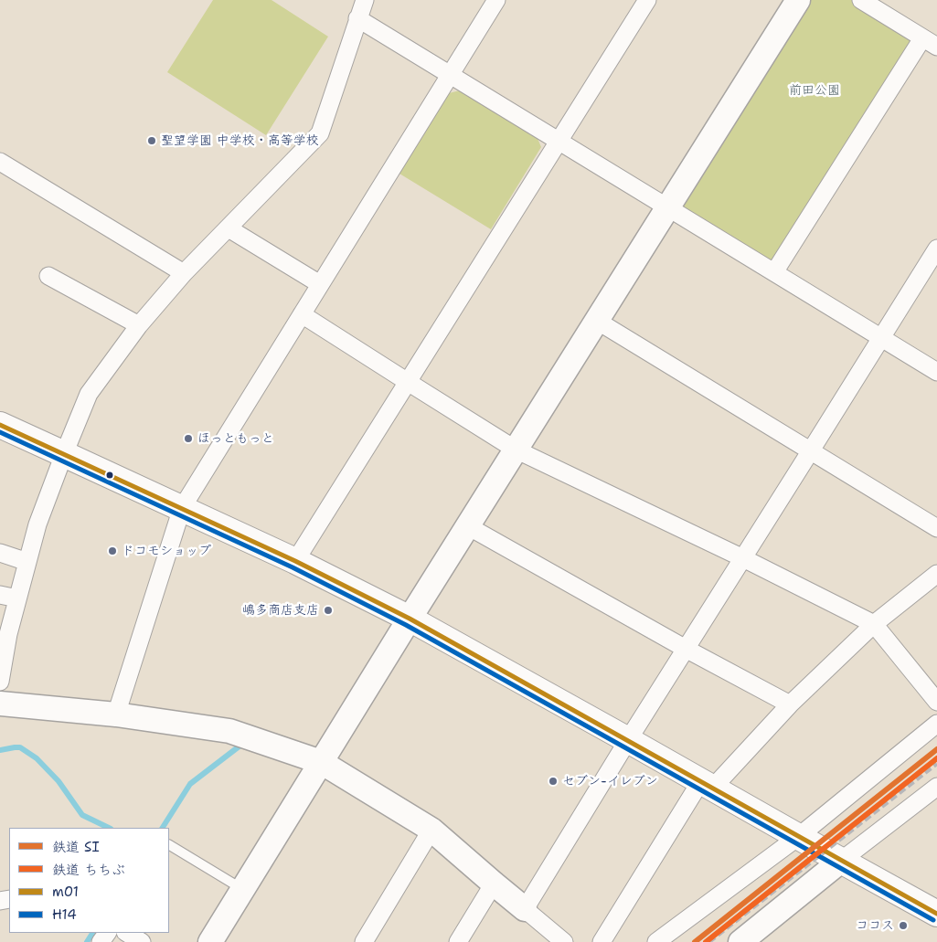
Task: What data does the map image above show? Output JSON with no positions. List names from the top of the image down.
{
  "parks": ["前田公園"],
  "places": [
    "聖望学園 中学校・高等学校",
    "ほっともっと",
    "ドコモショップ",
    "嶋多商店支店",
    "セブン-イレブン",
    "ココス"
  ],
  "lines": [
    "transit line m01",
    "transit line H14",
    "rail line SI",
    "rail line ちちぶ"
  ],
  "legend": [
    "鉄道 SI",
    "鉄道 ちちぶ",
    "m01",
    "H14"
  ]
}
